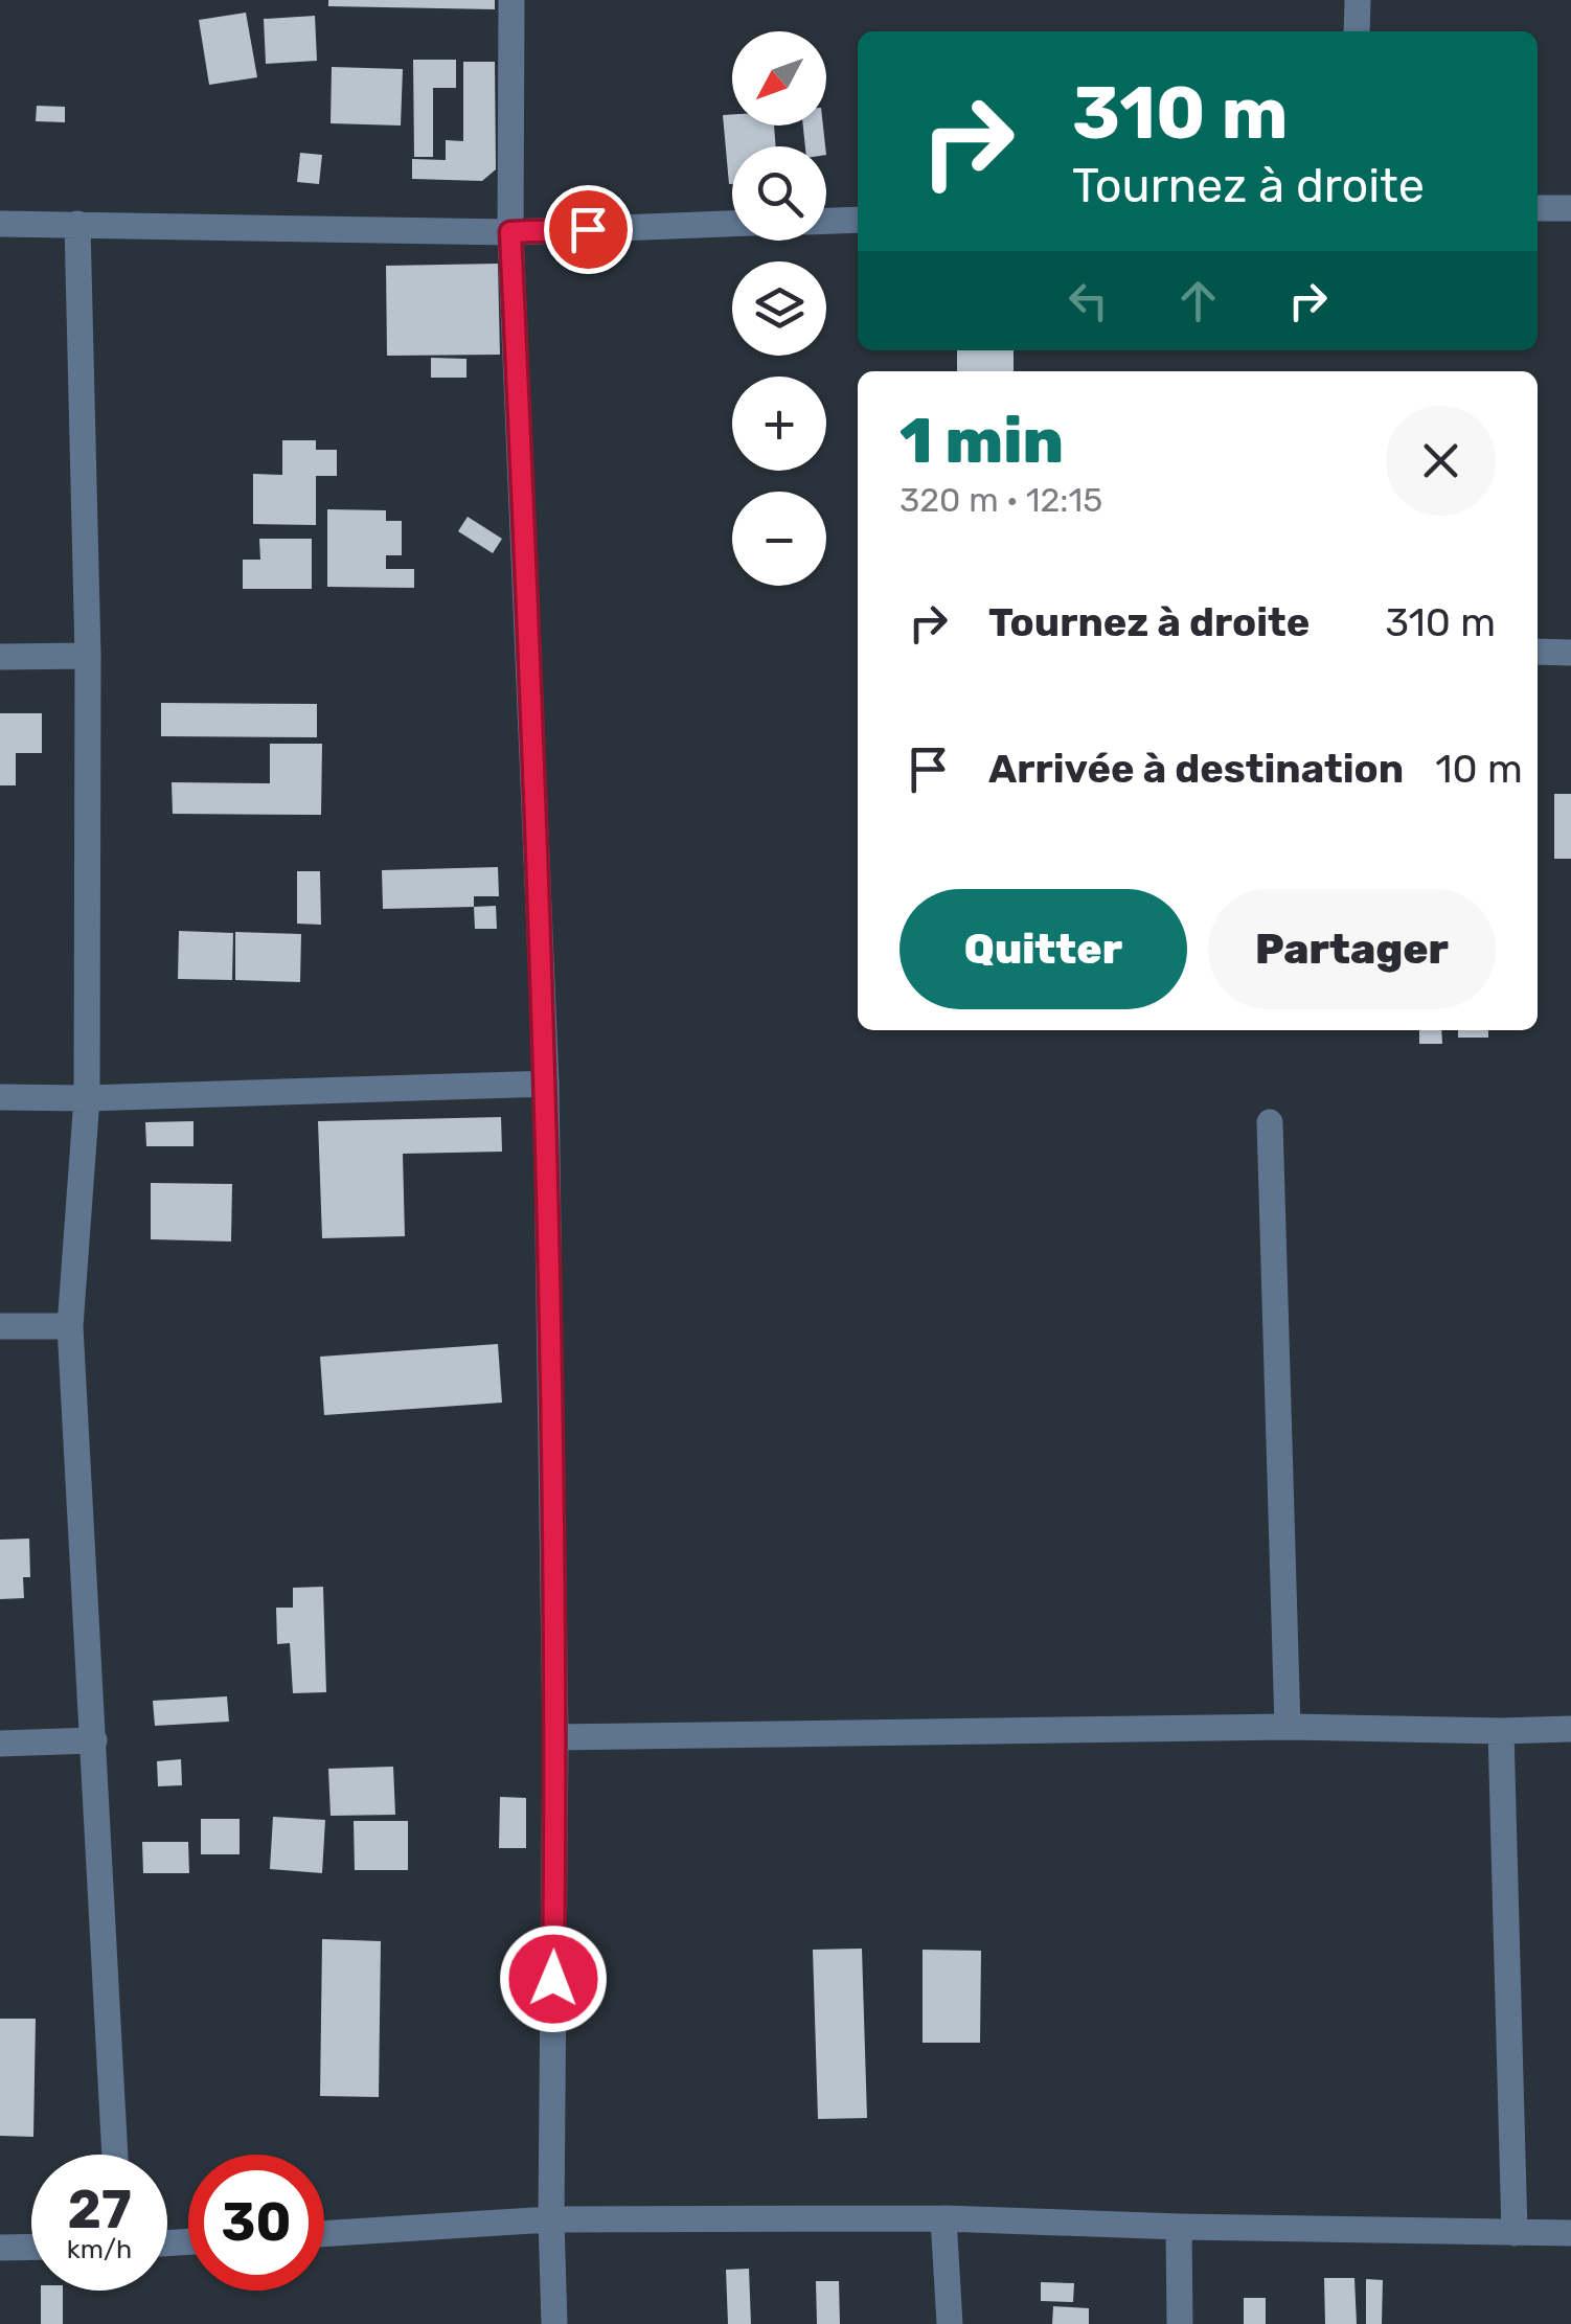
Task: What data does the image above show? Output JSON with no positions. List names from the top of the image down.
{
  "north": "bottom left",
  "page": {
    "map_buttons": ["+", "−"],
    "turn": ["310 m", "Tournez à droite"],
    "heading": ["1 min", "320 m · 12:15"],
    "list": [
      {
        "name": "Tournez à droite",
        "value": "310 m"
      },
      {
        "name": "Arrivée à destination",
        "value": "10 m"
      }
    ],
    "buttons": ["Quitter", "Partager"],
    "speed": "27 km/h",
    "limit": "30"
  }
}
